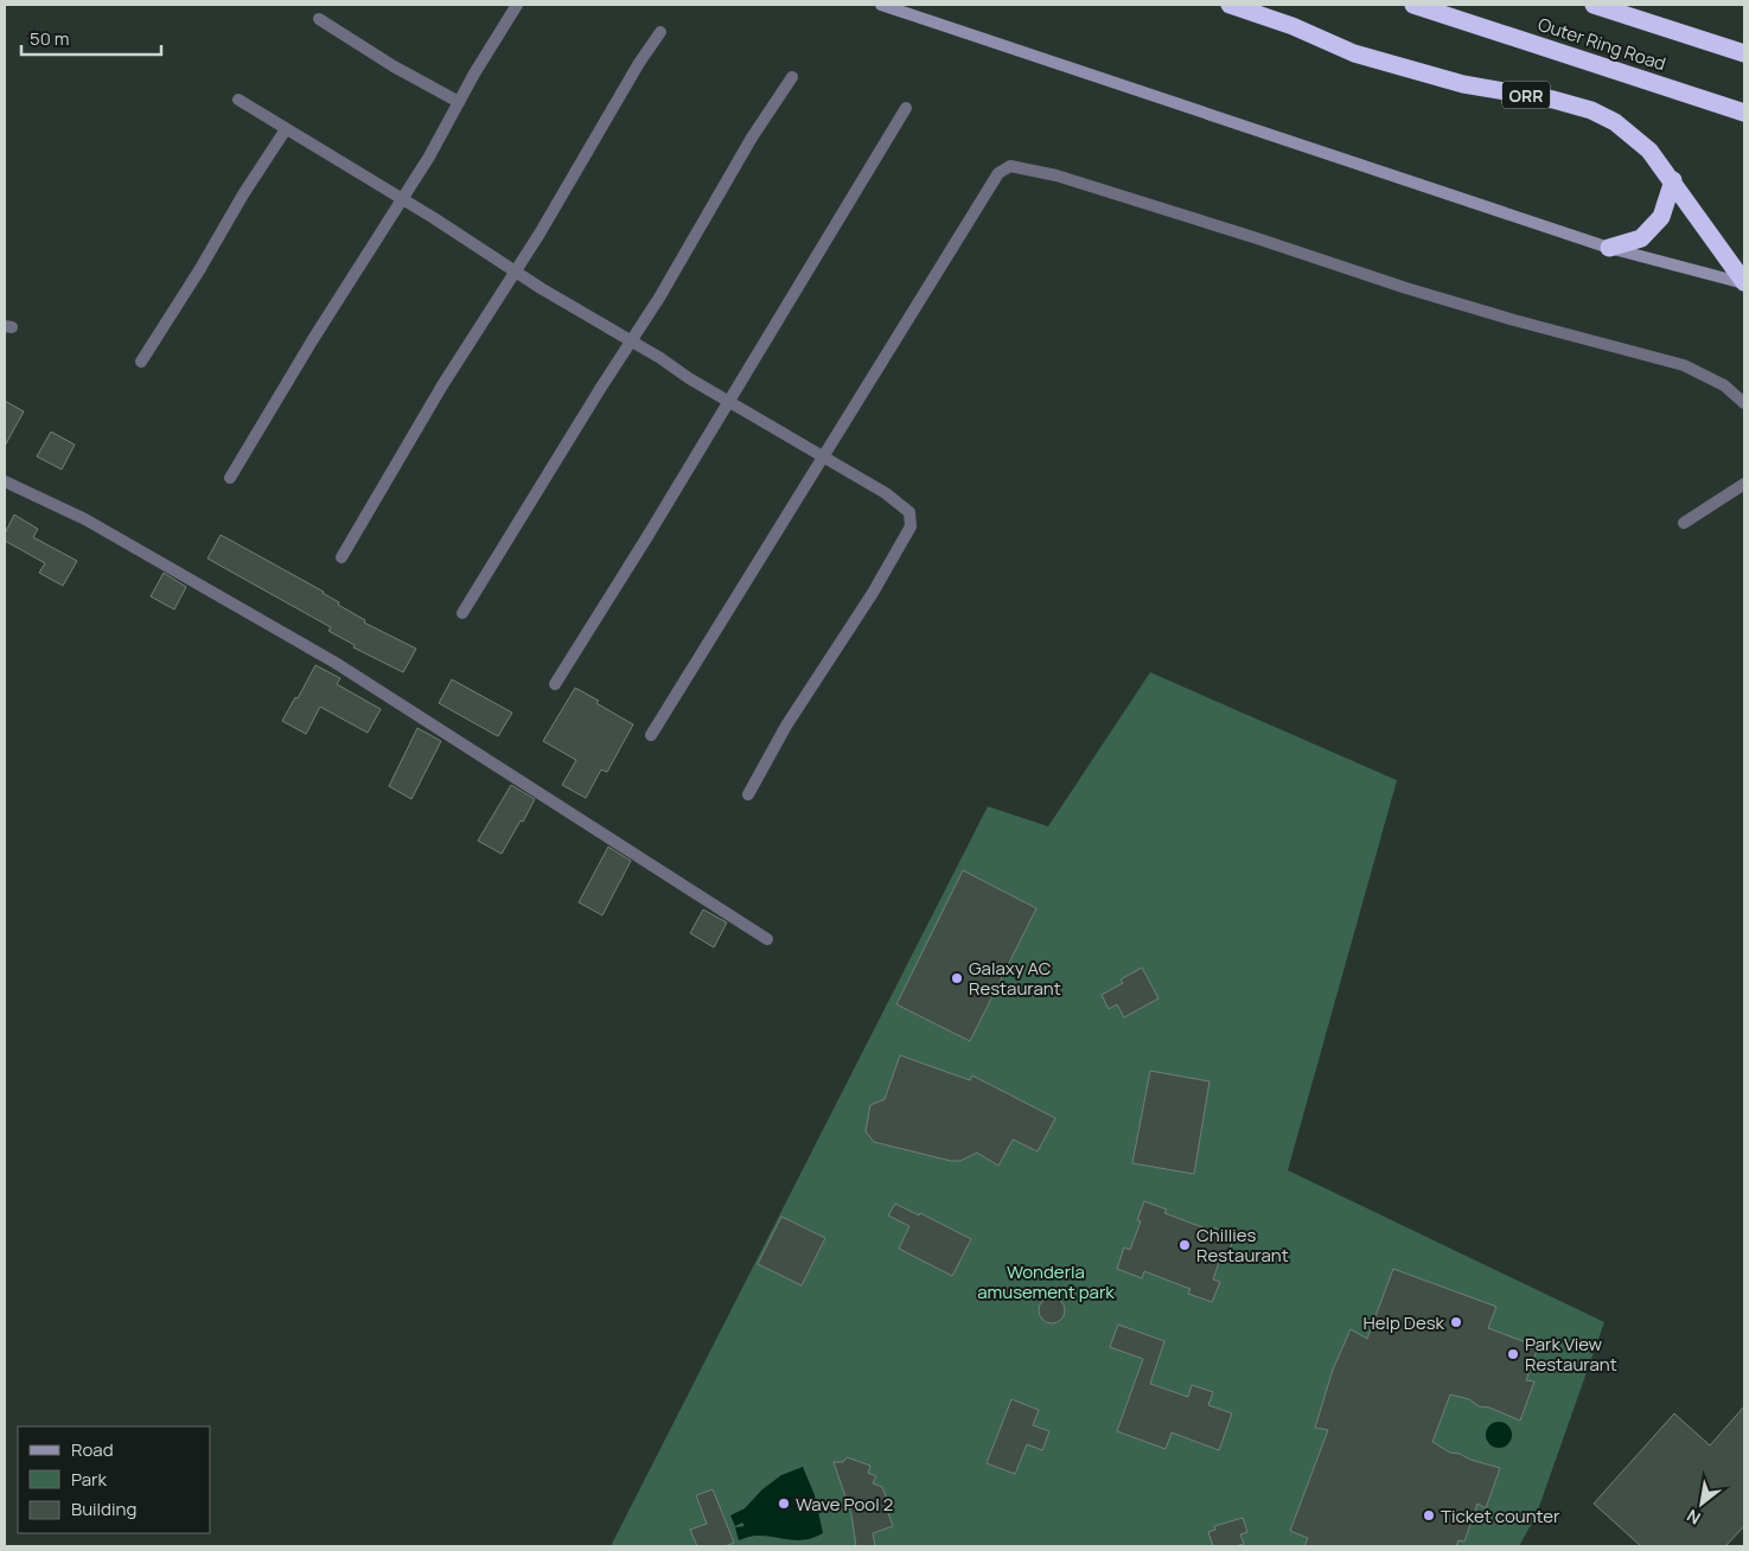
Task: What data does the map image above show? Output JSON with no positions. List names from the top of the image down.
{
  "streets": {
    "highway": ["Outer Ring Road", "ORR"]
  },
  "parks": ["Wonderla amusement park"],
  "places": [
    "Galaxy AC Restaurant",
    "Chillies Restaurant",
    "Help Desk",
    "Park View Restaurant",
    "Wave Pool 2",
    "Ticket counter"
  ],
  "legend": ["Road", "Park", "Building"],
  "scale_bar": "50 m",
  "north": "bottom left"
}
